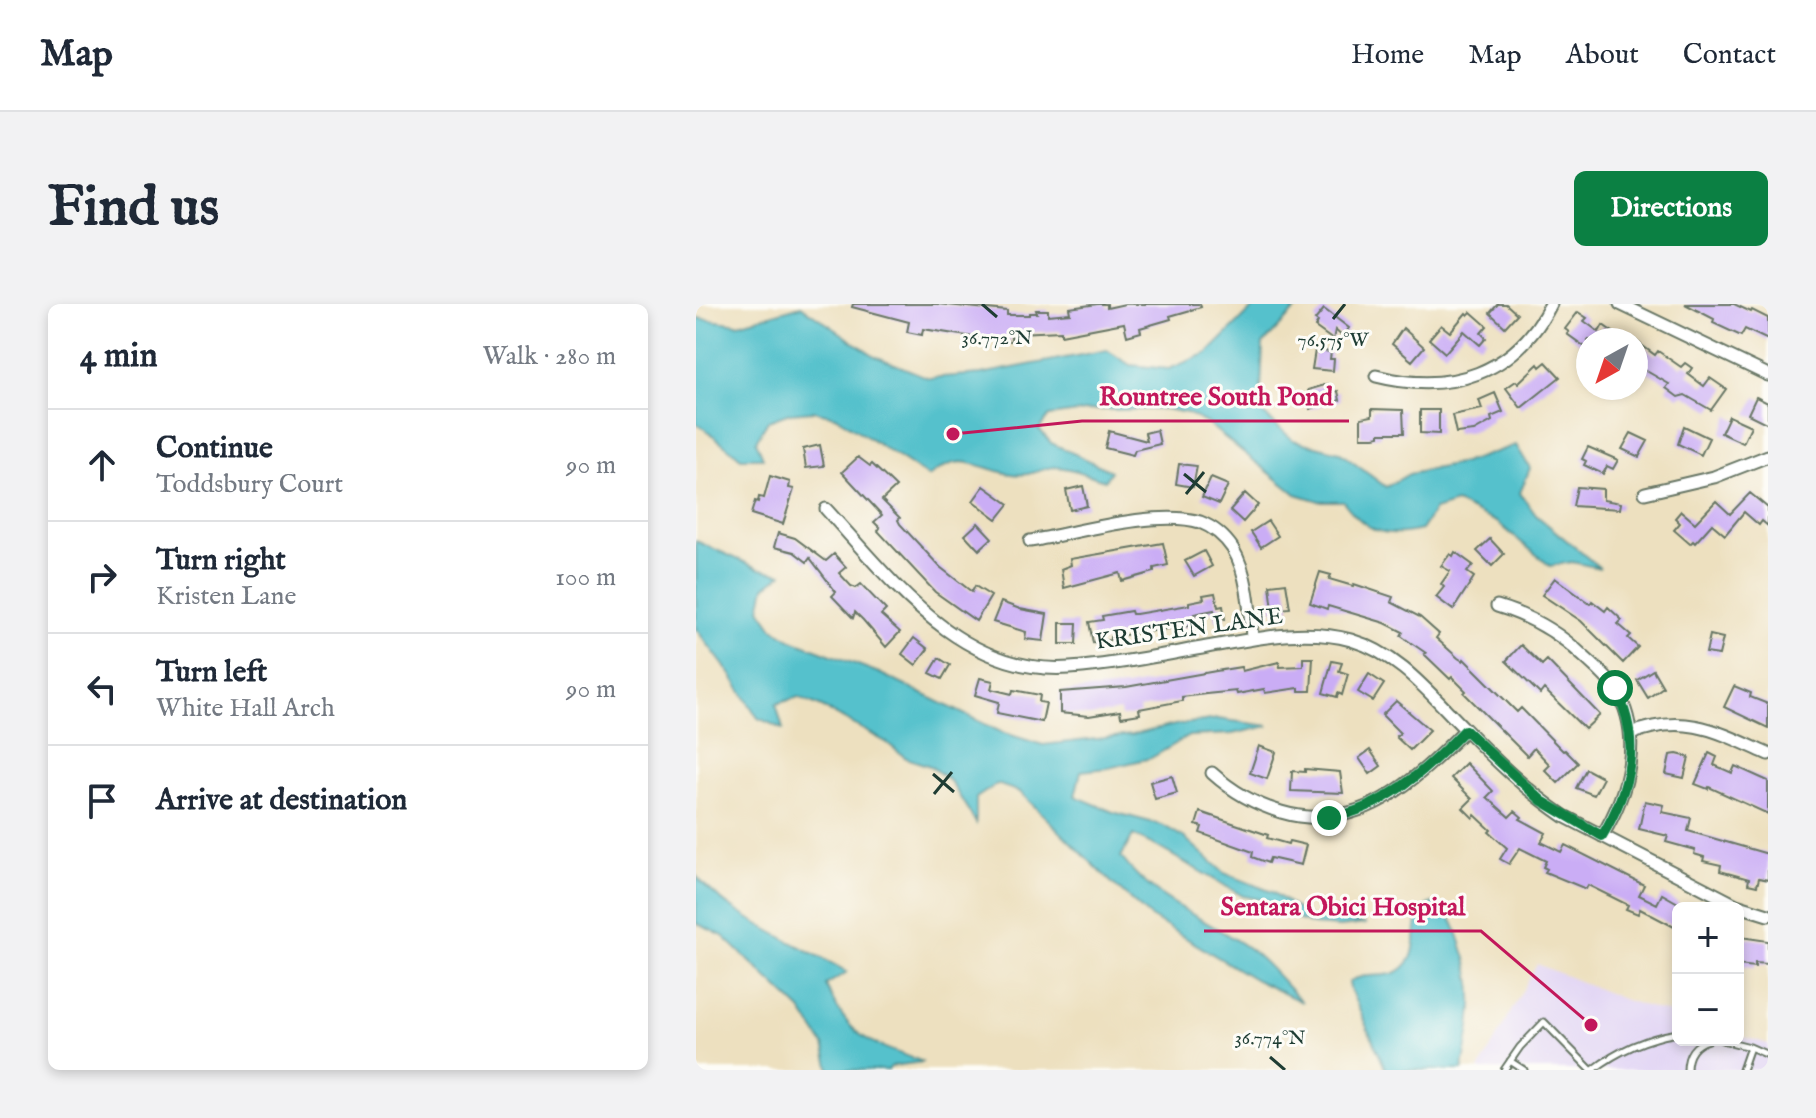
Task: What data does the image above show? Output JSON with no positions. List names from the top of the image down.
{
  "streets": {
    "street": ["KRISTEN LANE"]
  },
  "places": ["Rountree South Pond", "Sentara Obici Hospital"],
  "north": "bottom left",
  "page": {
    "header": "Map",
    "nav": [
      "Home",
      "Map",
      "About",
      "Contact"
    ],
    "buttons": "Directions",
    "title": "Find us",
    "heading": ["4 min", "Walk · 280 m"],
    "list": [
      ["Continue", "Toddsbury Court", "90 m"],
      ["Turn right", "Kristen Lane", "100 m"],
      ["Turn left", "White Hall Arch", "90 m"],
      "Arrive at destination"
    ],
    "map_buttons": ["+", "−"]
  },
  "coordinates": ["36.772°N", "76.575°W", "36.774°N"]
}
